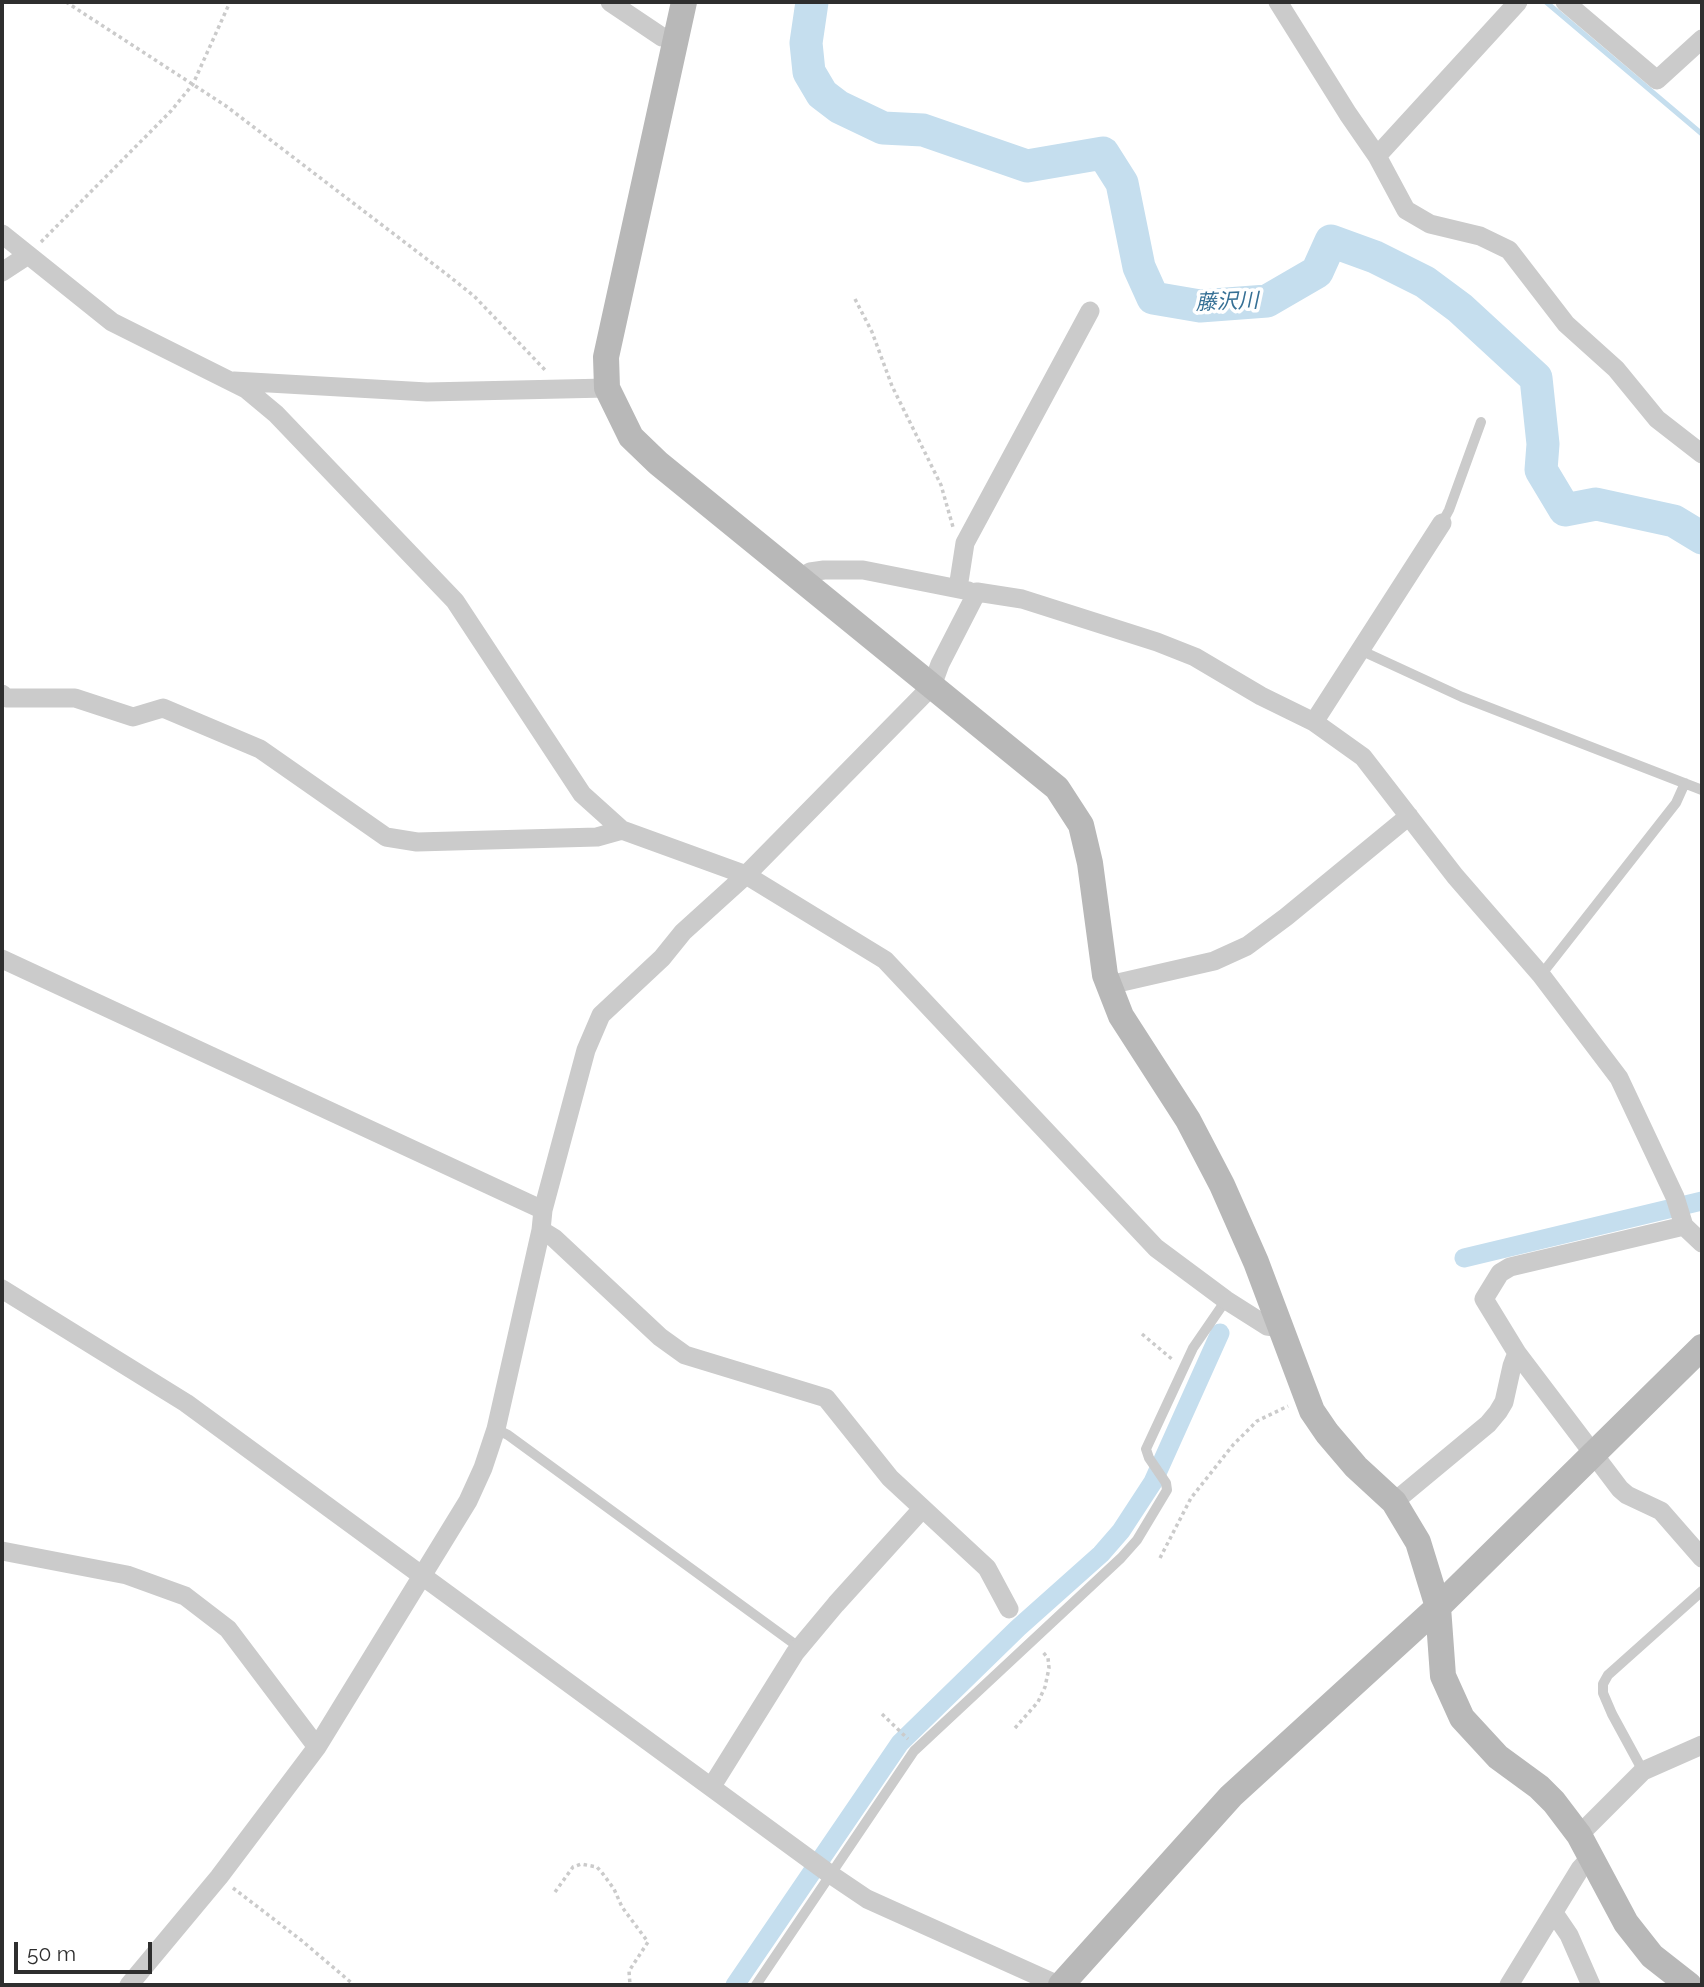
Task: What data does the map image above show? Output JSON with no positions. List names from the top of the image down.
{
  "water": ["藤沢川"],
  "scale_bar": "50 m"
}
